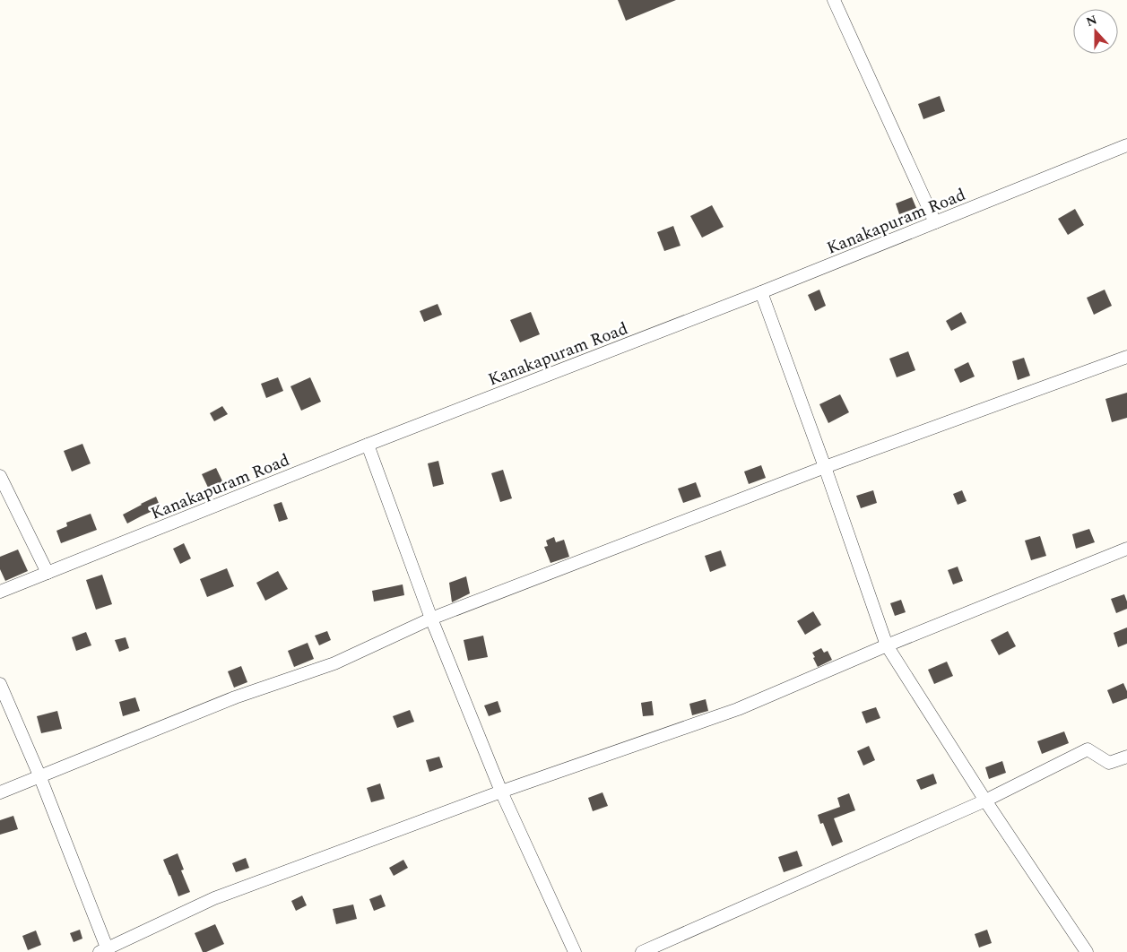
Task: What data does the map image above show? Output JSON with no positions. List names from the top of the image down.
{
  "streets": {
    "street": ["Kanakapuram Road"]
  },
  "north": "top"
}
